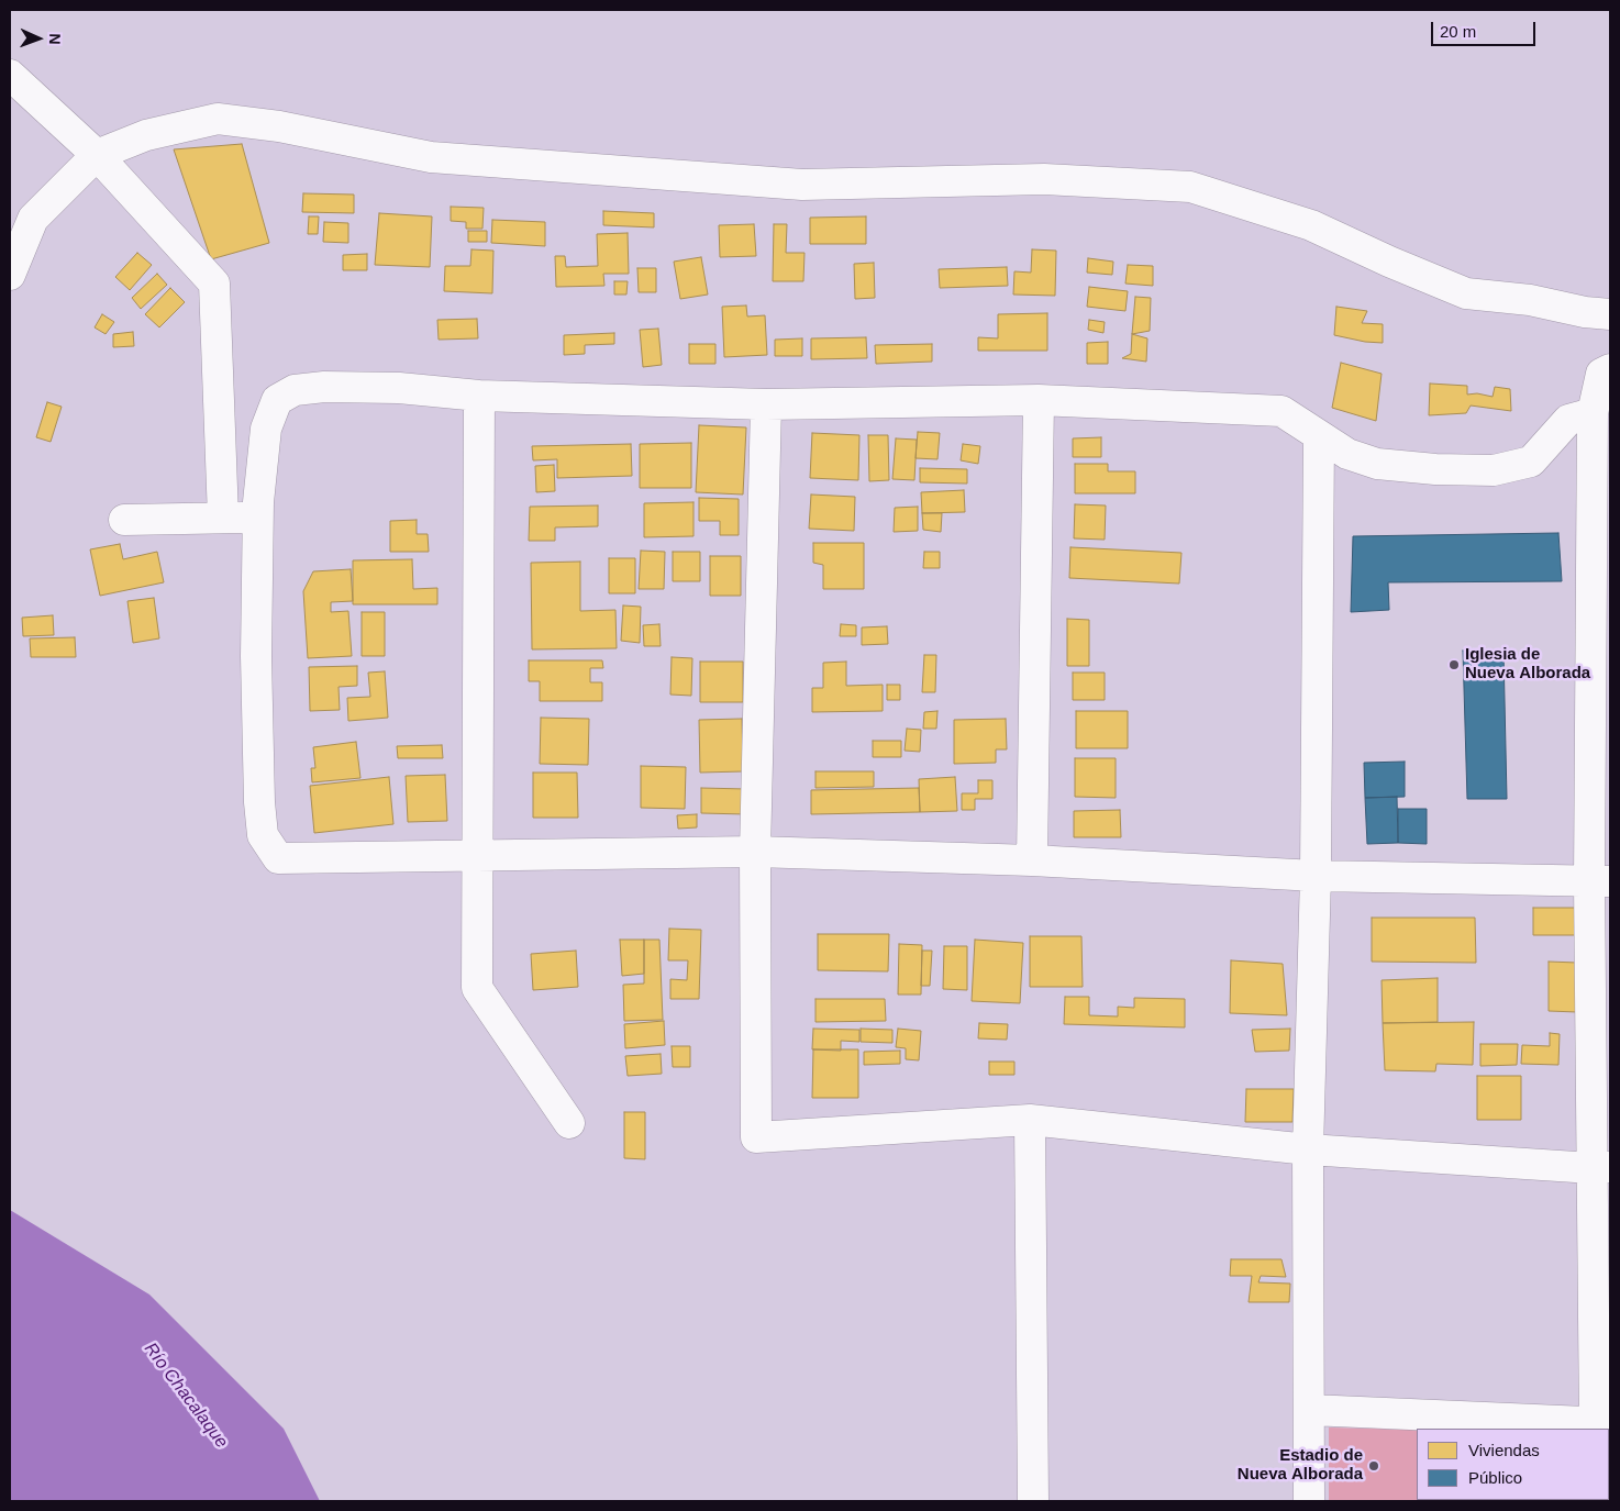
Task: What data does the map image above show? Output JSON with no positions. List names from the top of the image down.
{
  "water": ["Río Chacalaque"],
  "places": ["Iglesia de Nueva Alborada", "Estadio de Nueva Alborada"],
  "legend": ["Viviendas", "Público"],
  "scale_bar": "20 m",
  "north": "right"
}
